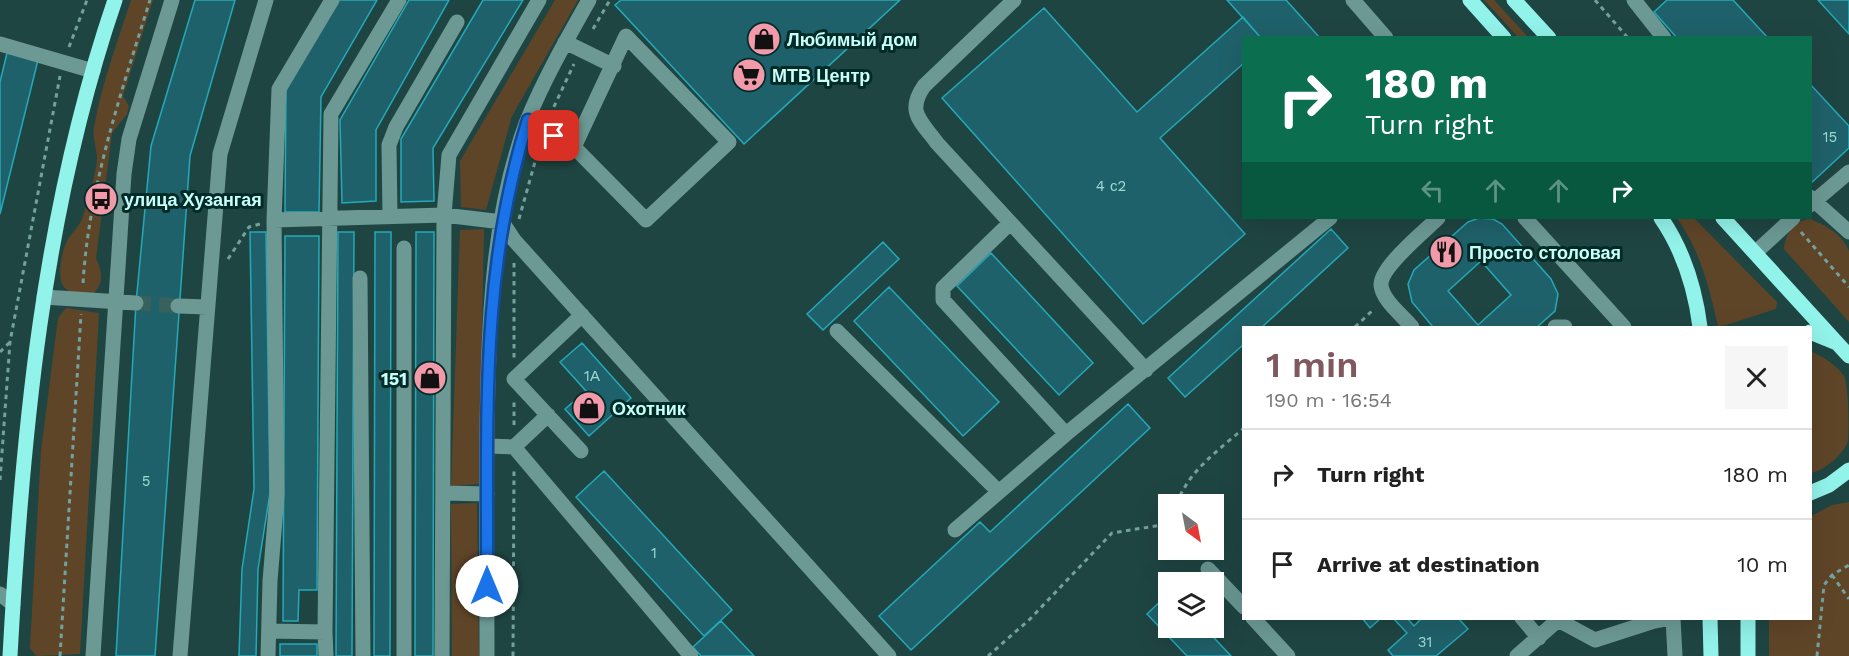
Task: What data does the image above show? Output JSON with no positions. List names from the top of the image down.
{
  "places": {
    "shop": ["Любимый дом", "151", "Охотник"],
    "supermarket": ["МТВ Центр"],
    "bus stop": ["улица Хузангая"],
    "restaurant": ["Просто столовая"]
  },
  "house_numbers": [
    "15",
    "4 с2",
    "1А",
    "5",
    "1",
    "31"
  ],
  "north": "bottom right",
  "page": {
    "turn": ["180 m", "Turn right"],
    "heading": ["1 min", "190 m · 16:54"],
    "list": [
      {
        "name": "Turn right",
        "value": "180 m"
      },
      {
        "name": "Arrive at destination",
        "value": "10 m"
      }
    ]
  }
}
